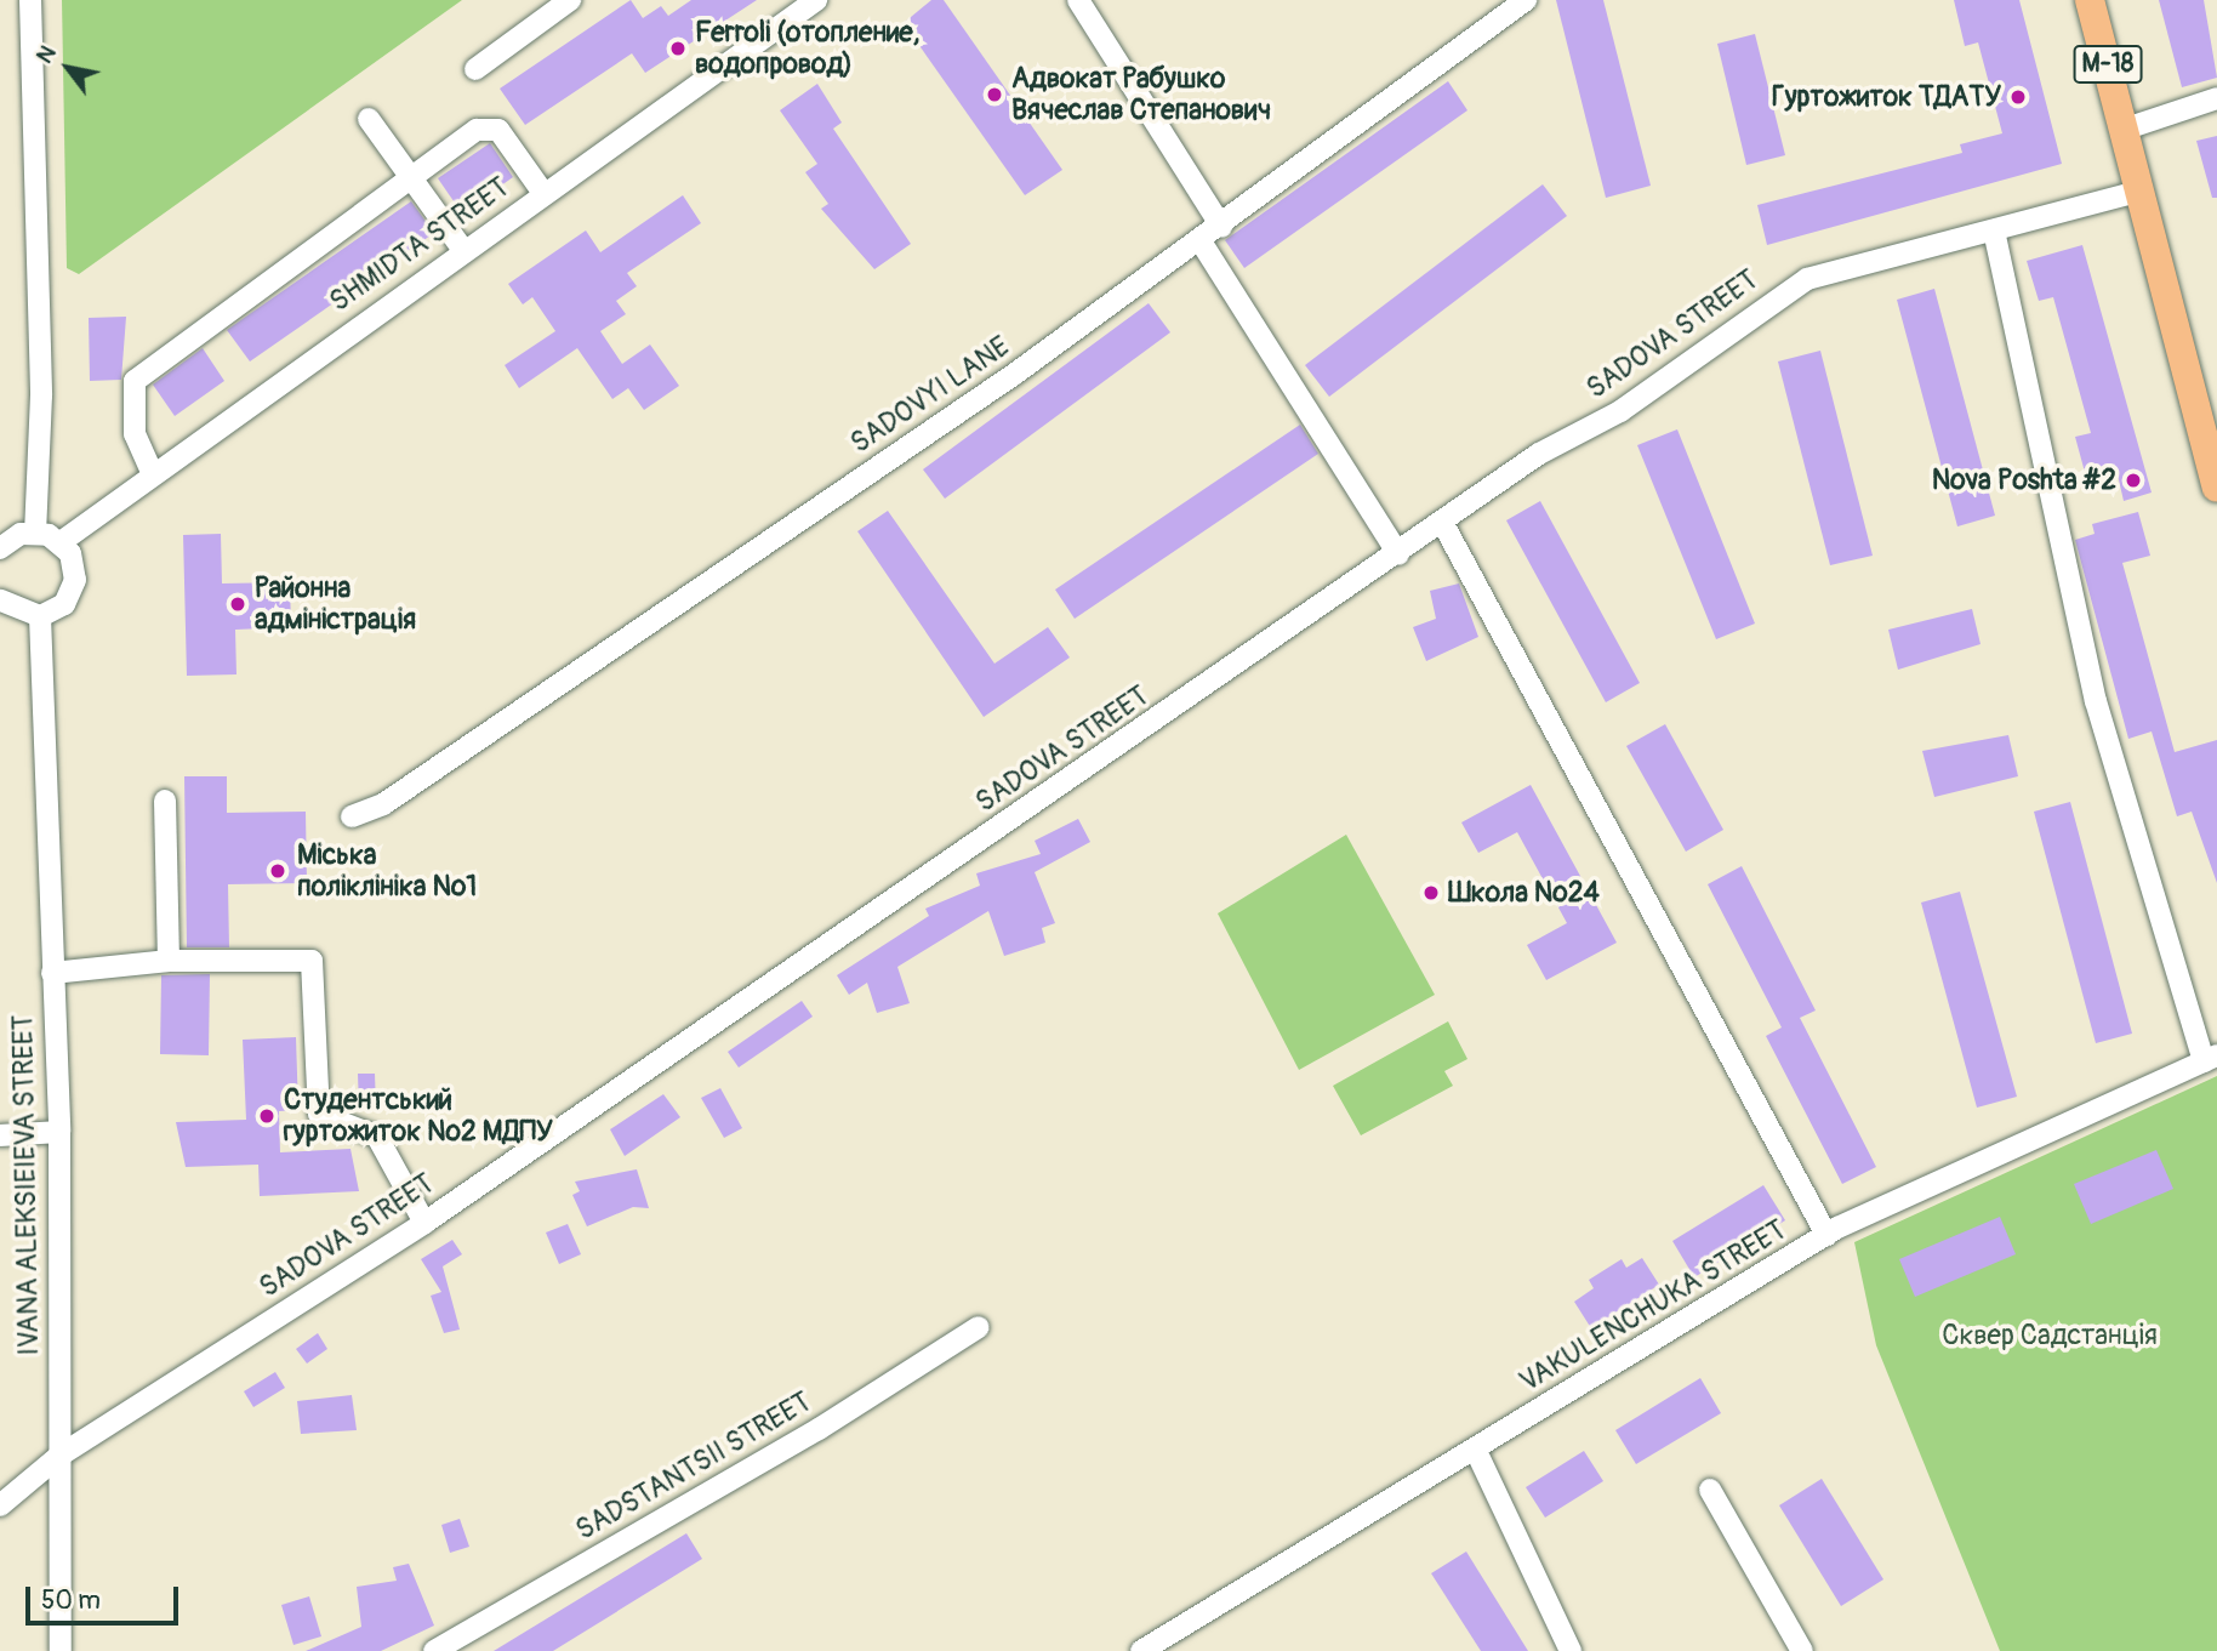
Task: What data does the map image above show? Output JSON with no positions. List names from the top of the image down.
{
  "streets": {
    "highway": ["М-18"],
    "street": [
      "SHMIDTA STREET",
      "SADOVA STREET",
      "SADOVYI LANE",
      "IVANA ALEKSIEIEVA STREET",
      "VAKULENCHUKA STREET",
      "SADSTANTSII STREET"
    ]
  },
  "crossings": [
    ["М-18", "SADOVA STREET"],
    ["SADOVA STREET", "IVANA ALEKSIEIEVA STREET"]
  ],
  "parks": ["Сквер Садстанція"],
  "places": [
    "Ferroli (отопление, водопровод)",
    "Адвокат Рабушко Вячеслав Степанович",
    "Гуртожиток ТДАТУ",
    "Nova Poshta #2",
    "Районна адміністрація",
    "Міська поліклініка №1",
    "Школа №24",
    "Студентський гуртожиток №2 МДПУ"
  ],
  "scale_bar": "50 m",
  "north": "top left"
}
